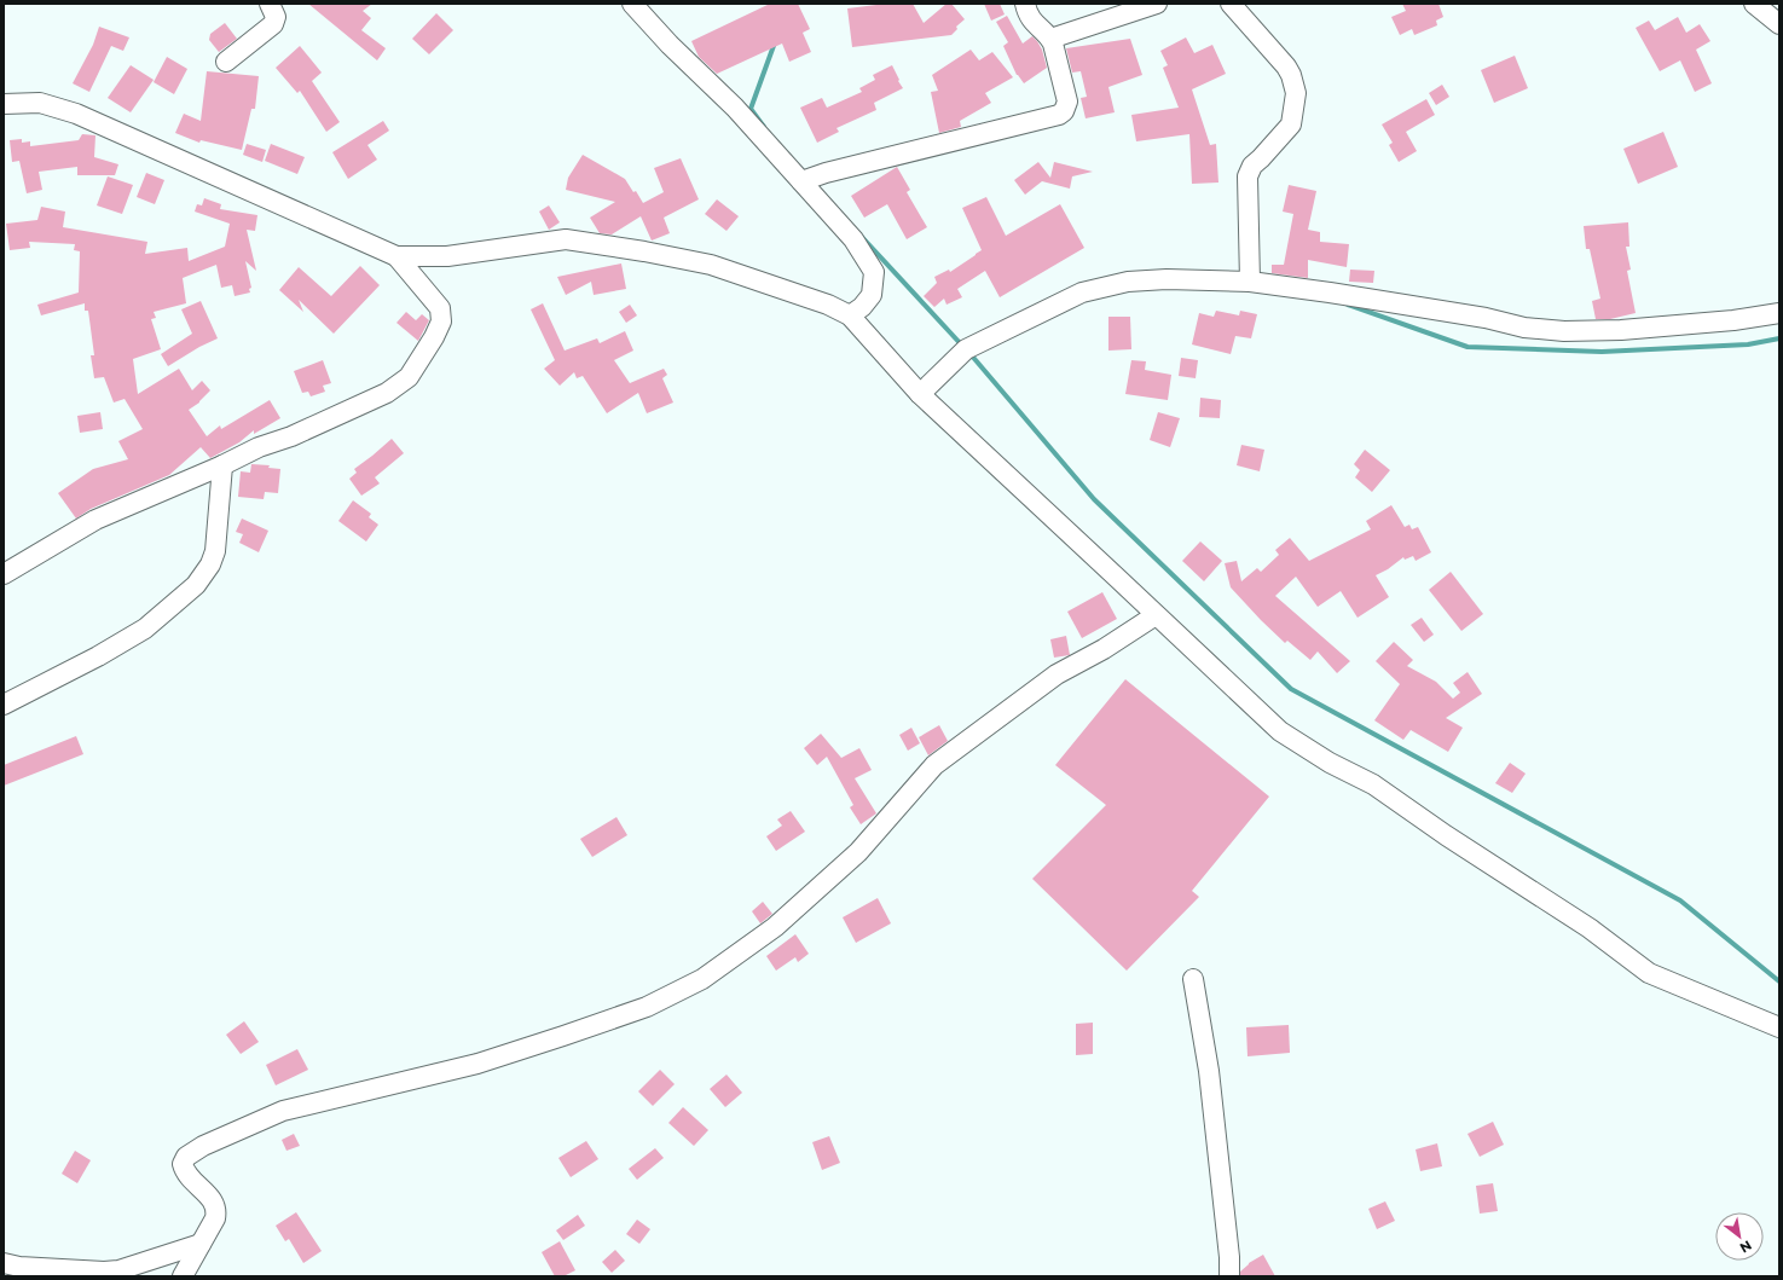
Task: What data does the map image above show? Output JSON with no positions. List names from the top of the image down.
{
  "north": "bottom right"
}
